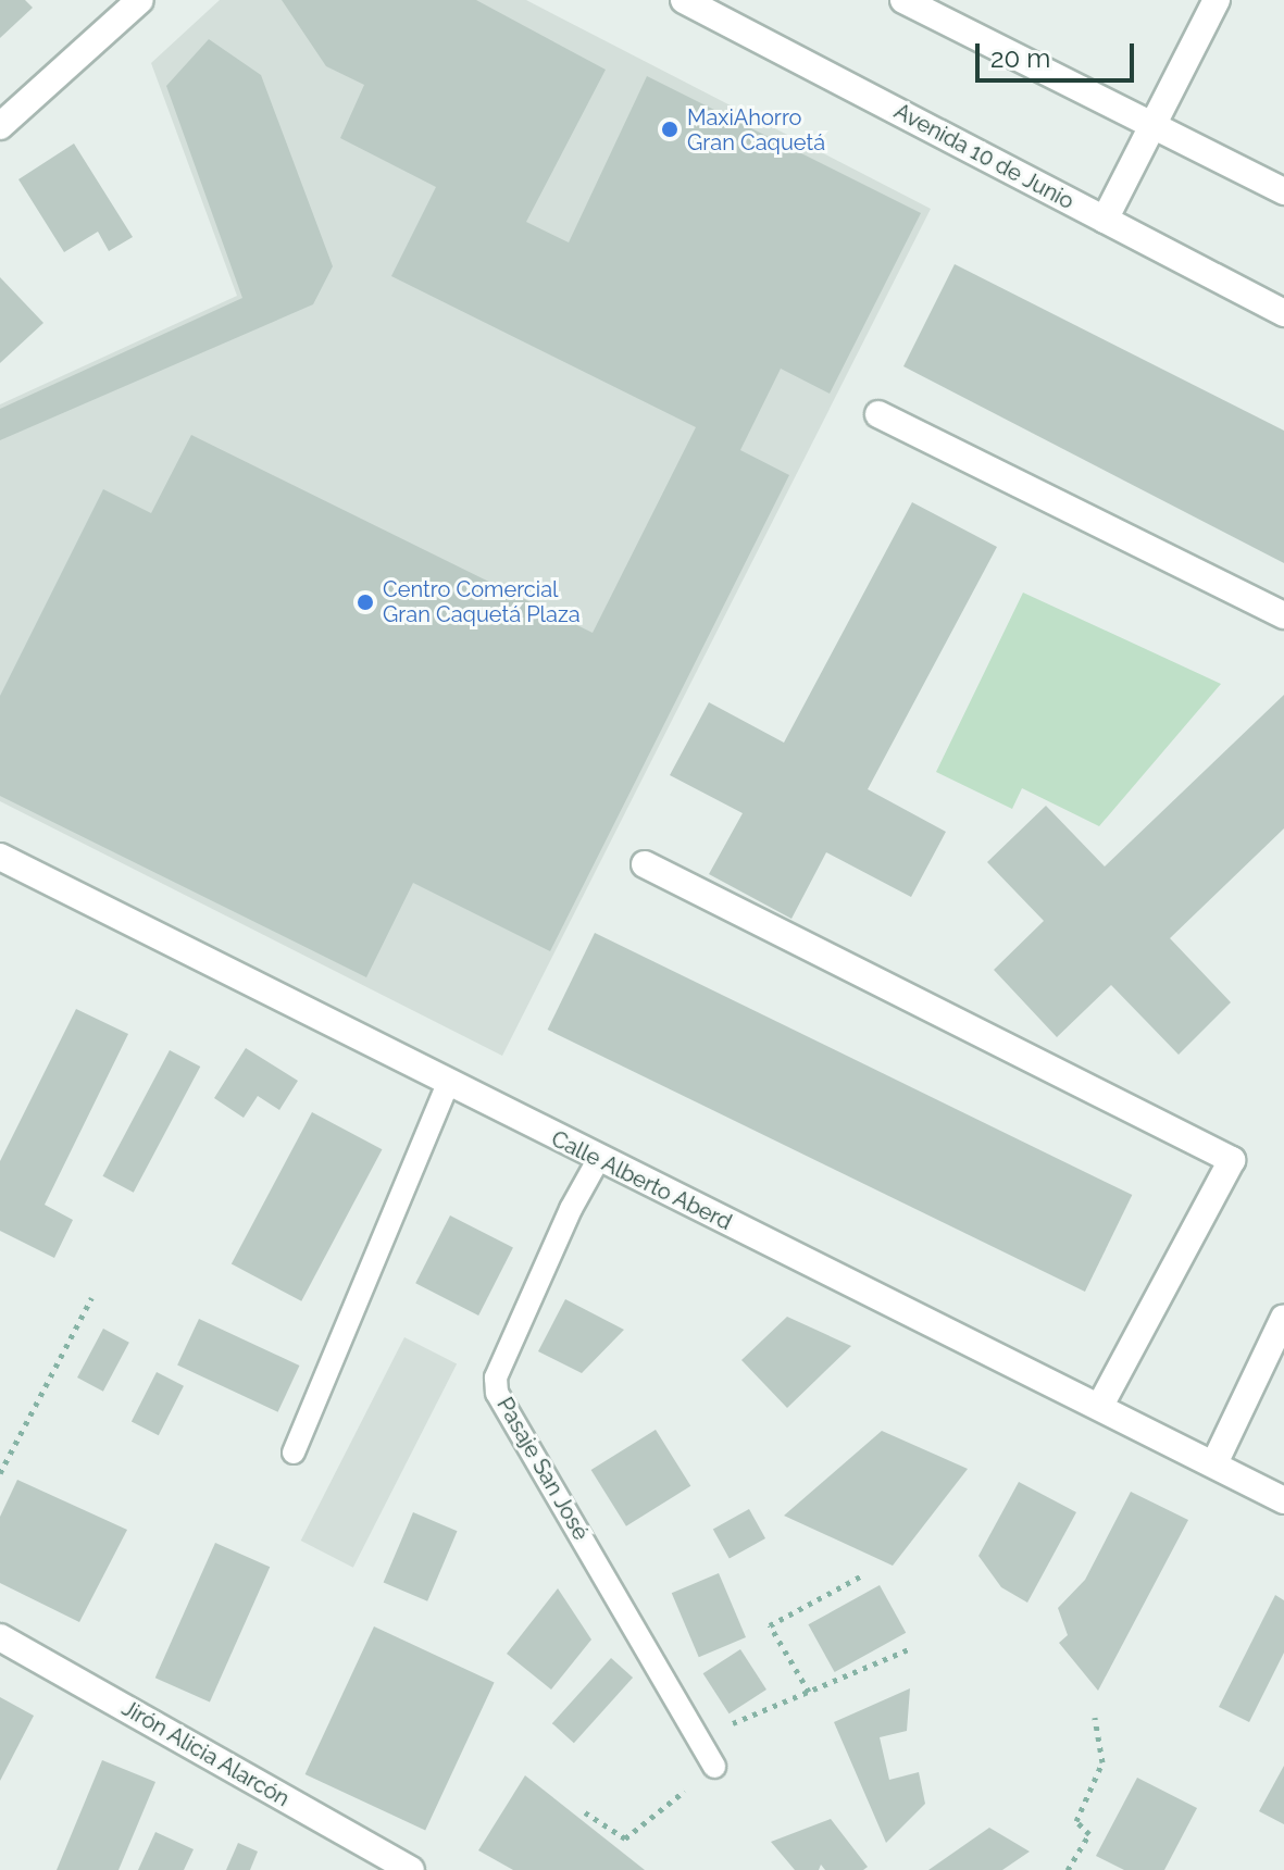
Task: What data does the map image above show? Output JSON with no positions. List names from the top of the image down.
{
  "streets": {
    "street": ["Avenida 10 de Junio", "Calle Alberto Aberd", "Jirón Alicia Alarcón"],
    "lane": ["Pasaje San José"]
  },
  "crossings": [
    ["Calle Alberto Aberd", "Pasaje San José"]
  ],
  "places": ["MaxiAhorro Gran Caquetá", "Centro Comercial Gran Caquetá Plaza"],
  "scale_bar": "20 m"
}
